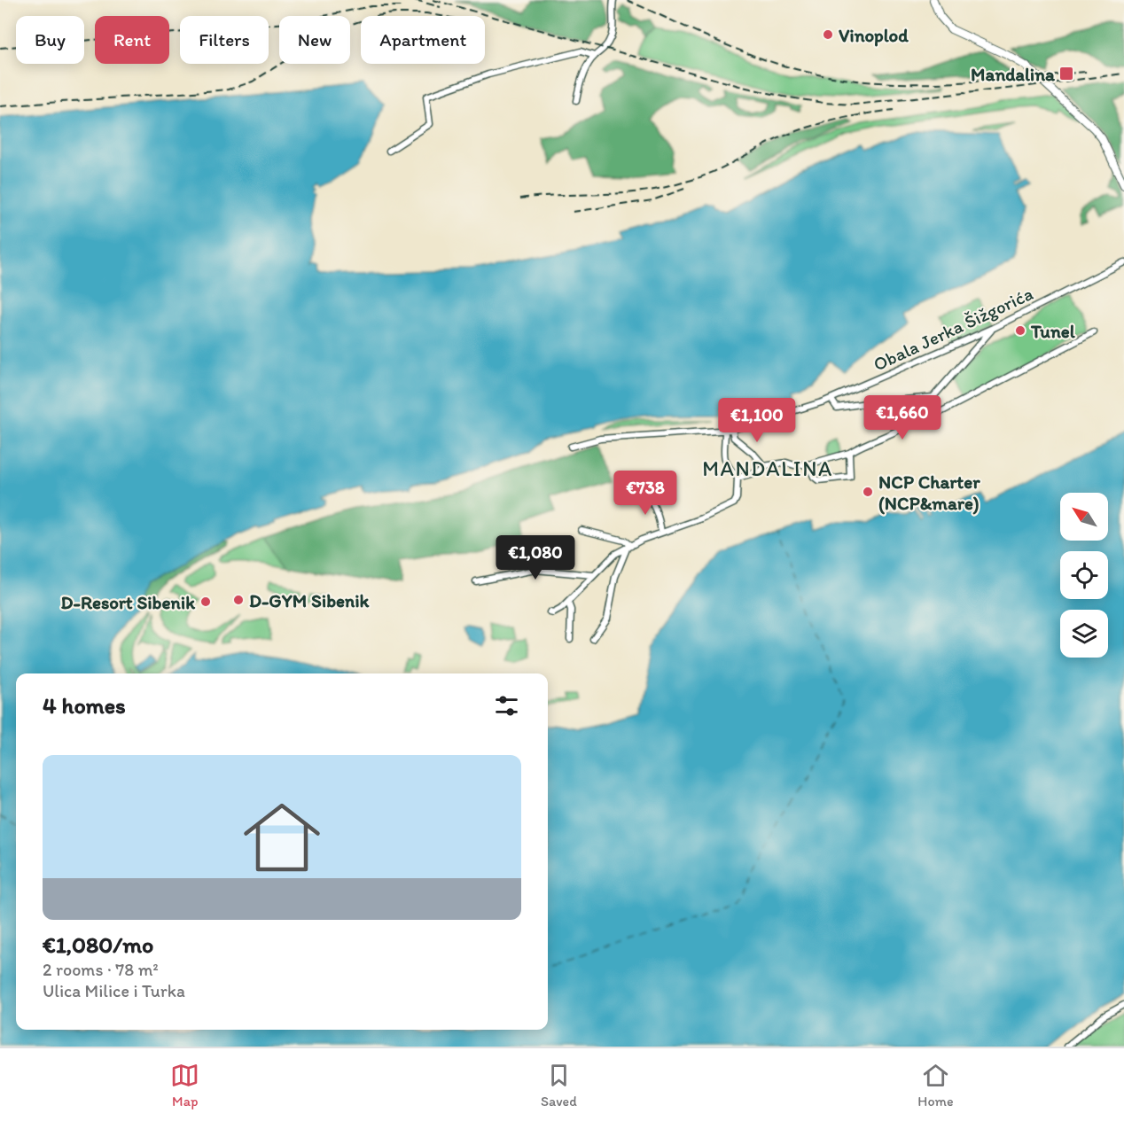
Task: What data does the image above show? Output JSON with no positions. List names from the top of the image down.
{
  "streets": {
    "street": ["Obala Jerka Šižgorića"]
  },
  "districts": ["MANDALINA"],
  "places": {
    "other": [
      "Vinoplod",
      "Tunel",
      "NCP Charter (NCP&mare)",
      "D-GYM Sibenik",
      "D-Resort Sibenik"
    ],
    "transit": ["Mandalina"]
  },
  "north": "top left",
  "page": {
    "chip": [
      "Buy",
      "Rent",
      "Filters",
      "New",
      "Apartment"
    ],
    "price": [
      "€1,660",
      "€1,100",
      "€738",
      "€1,080"
    ],
    "heading": "4 homes",
    "list": [
      {
        "name": "€1,080/mo",
        "note": "2 rooms · 78 m² · Ulica Milice i Turka"
      }
    ],
    "tabs": ["Map", "Saved", "Home"]
  }
}
